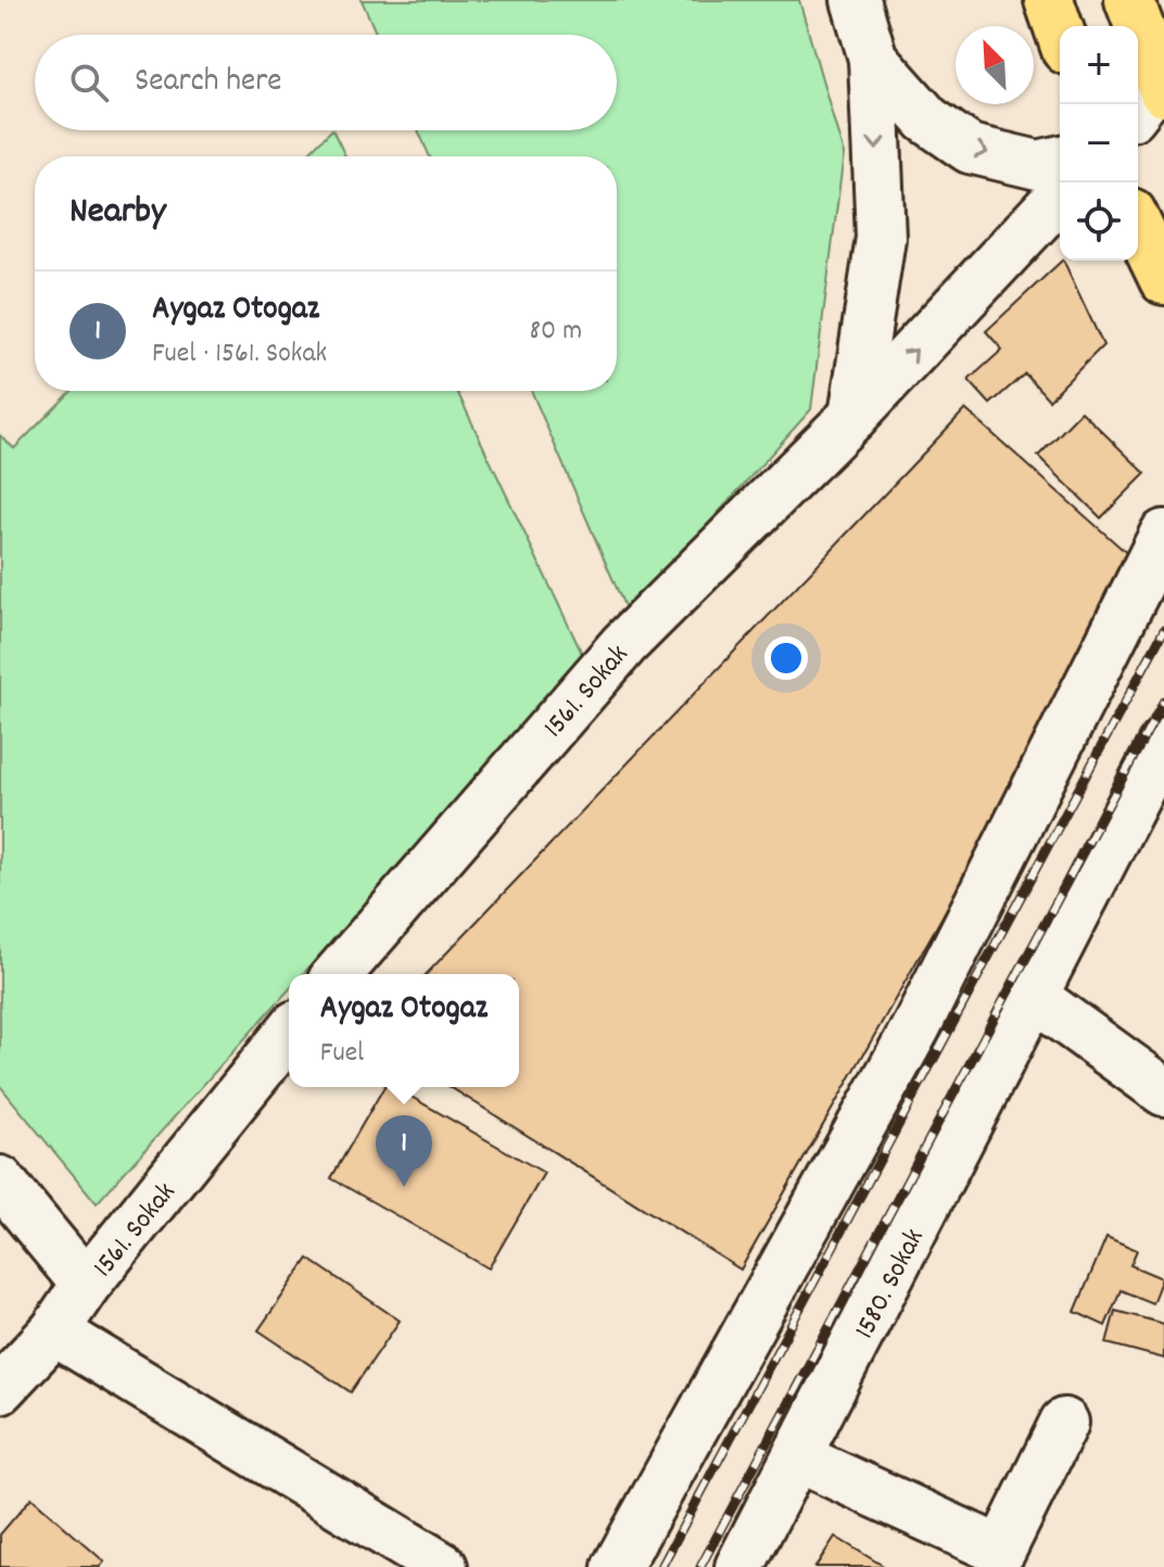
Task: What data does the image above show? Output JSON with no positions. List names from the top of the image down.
{
  "streets": {
    "street": ["1561. Sokak", "1580. Sokak"]
  },
  "north": "top left",
  "page": {
    "map_buttons": ["+", "−"],
    "search": "Search here",
    "heading": "Nearby",
    "list": [
      {
        "mark": "1",
        "name": "Aygaz Otogaz",
        "note": "Fuel · 1561. Sokak",
        "value": "80 m"
      }
    ],
    "popup": ["Aygaz Otogaz", "Fuel"],
    "pins": "1"
  }
}
